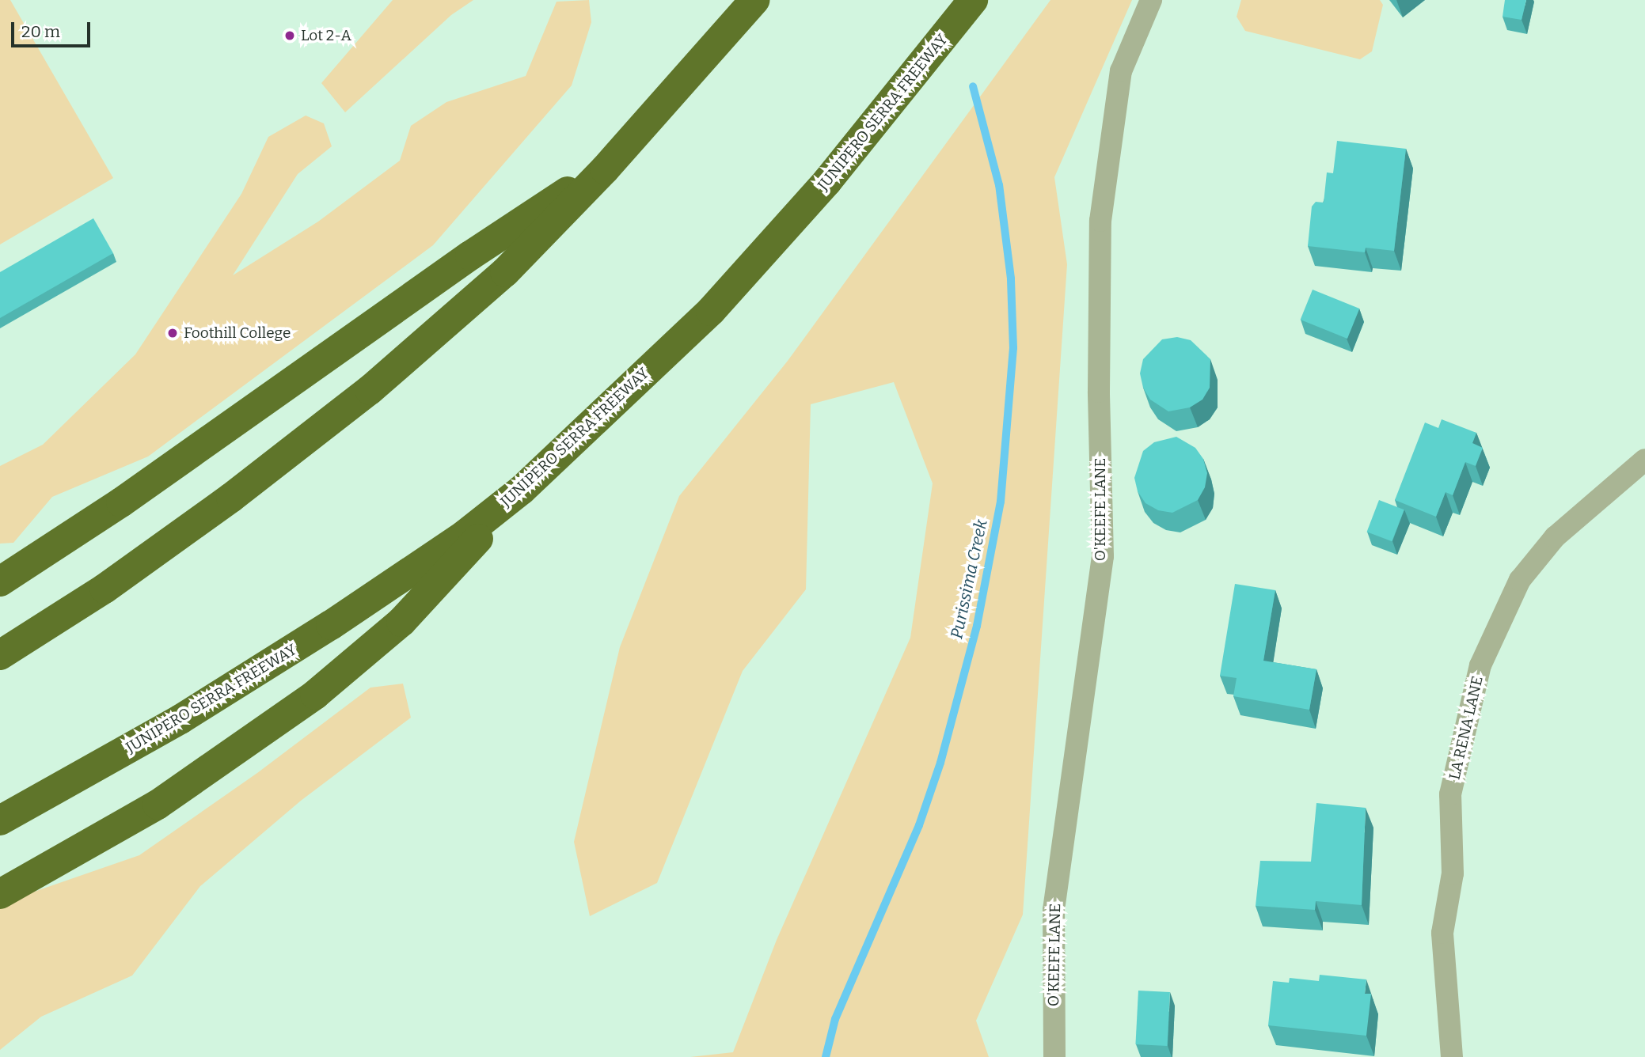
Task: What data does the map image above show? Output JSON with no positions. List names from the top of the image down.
{
  "streets": {
    "highway": ["JUNIPERO SERRA FREEWAY"],
    "street": ["O'KEEFE LANE", "LA RENA LANE"]
  },
  "water": ["Purissima Creek"],
  "places": ["Lot 2-A", "Foothill College"],
  "scale_bar": "20 m"
}
